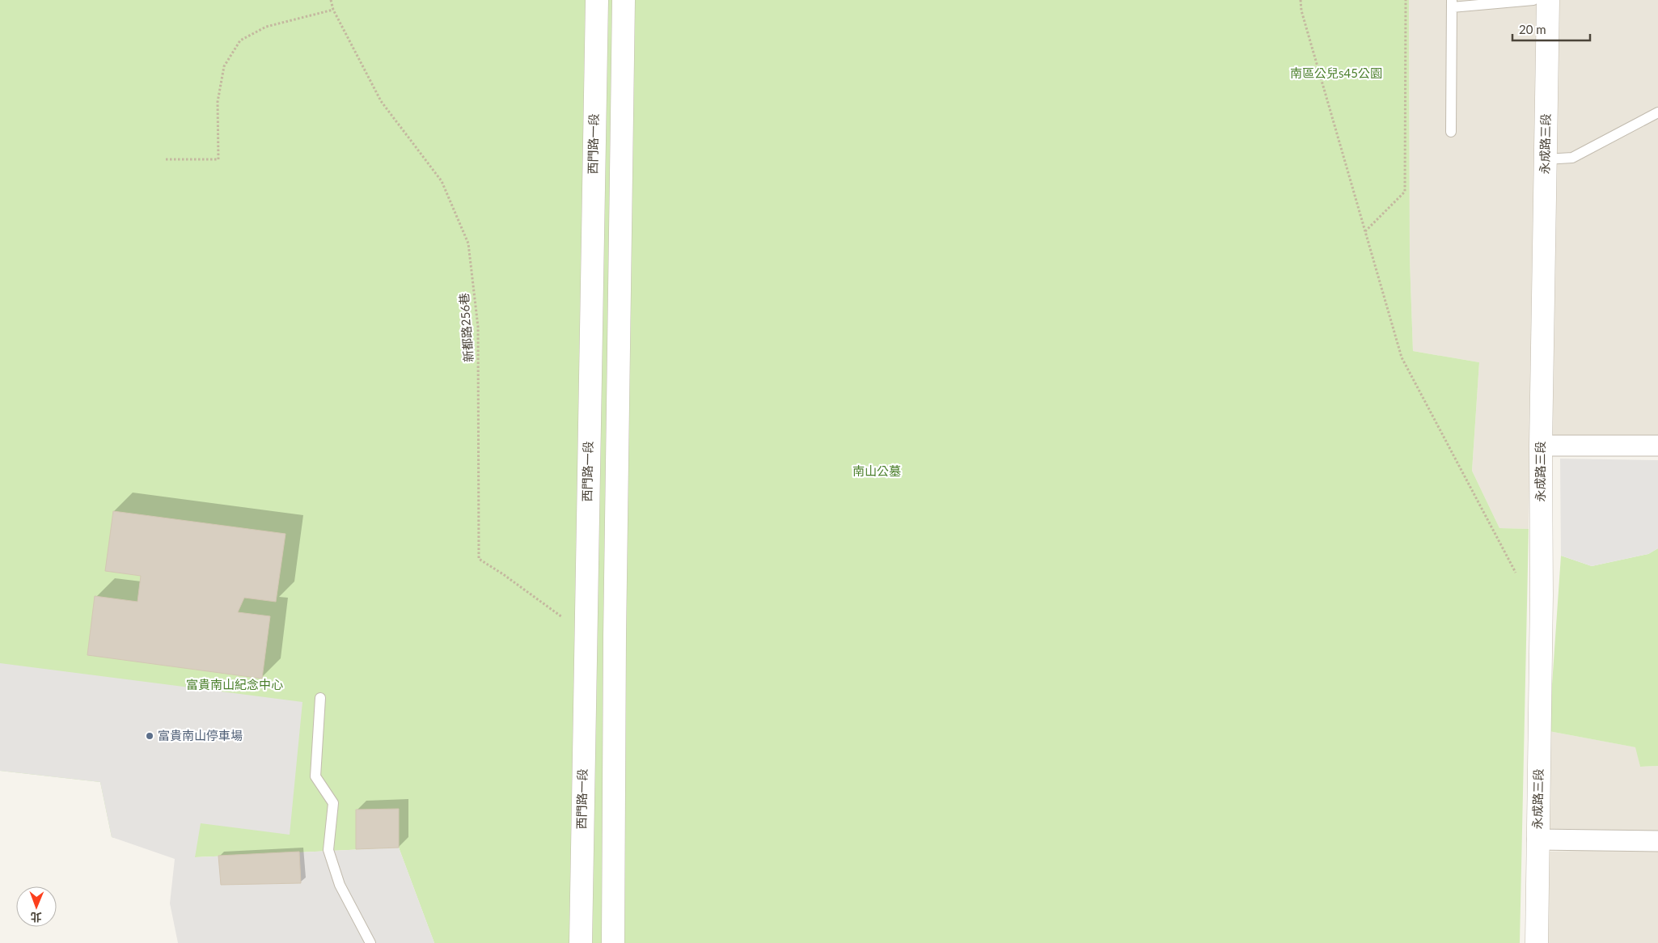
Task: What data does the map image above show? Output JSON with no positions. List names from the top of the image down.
{
  "streets": {
    "street": ["西門路一段", "永成路三段"],
    "path": ["新都路256巷"]
  },
  "crossings": [
    ["西門路一段", "新都路256巷"]
  ],
  "parks": ["南區公兒s45公園", "南山公墓", "富貴南山紀念中心"],
  "places": ["富貴南山停車場"],
  "scale_bar": "20 m",
  "north": "bottom"
}
